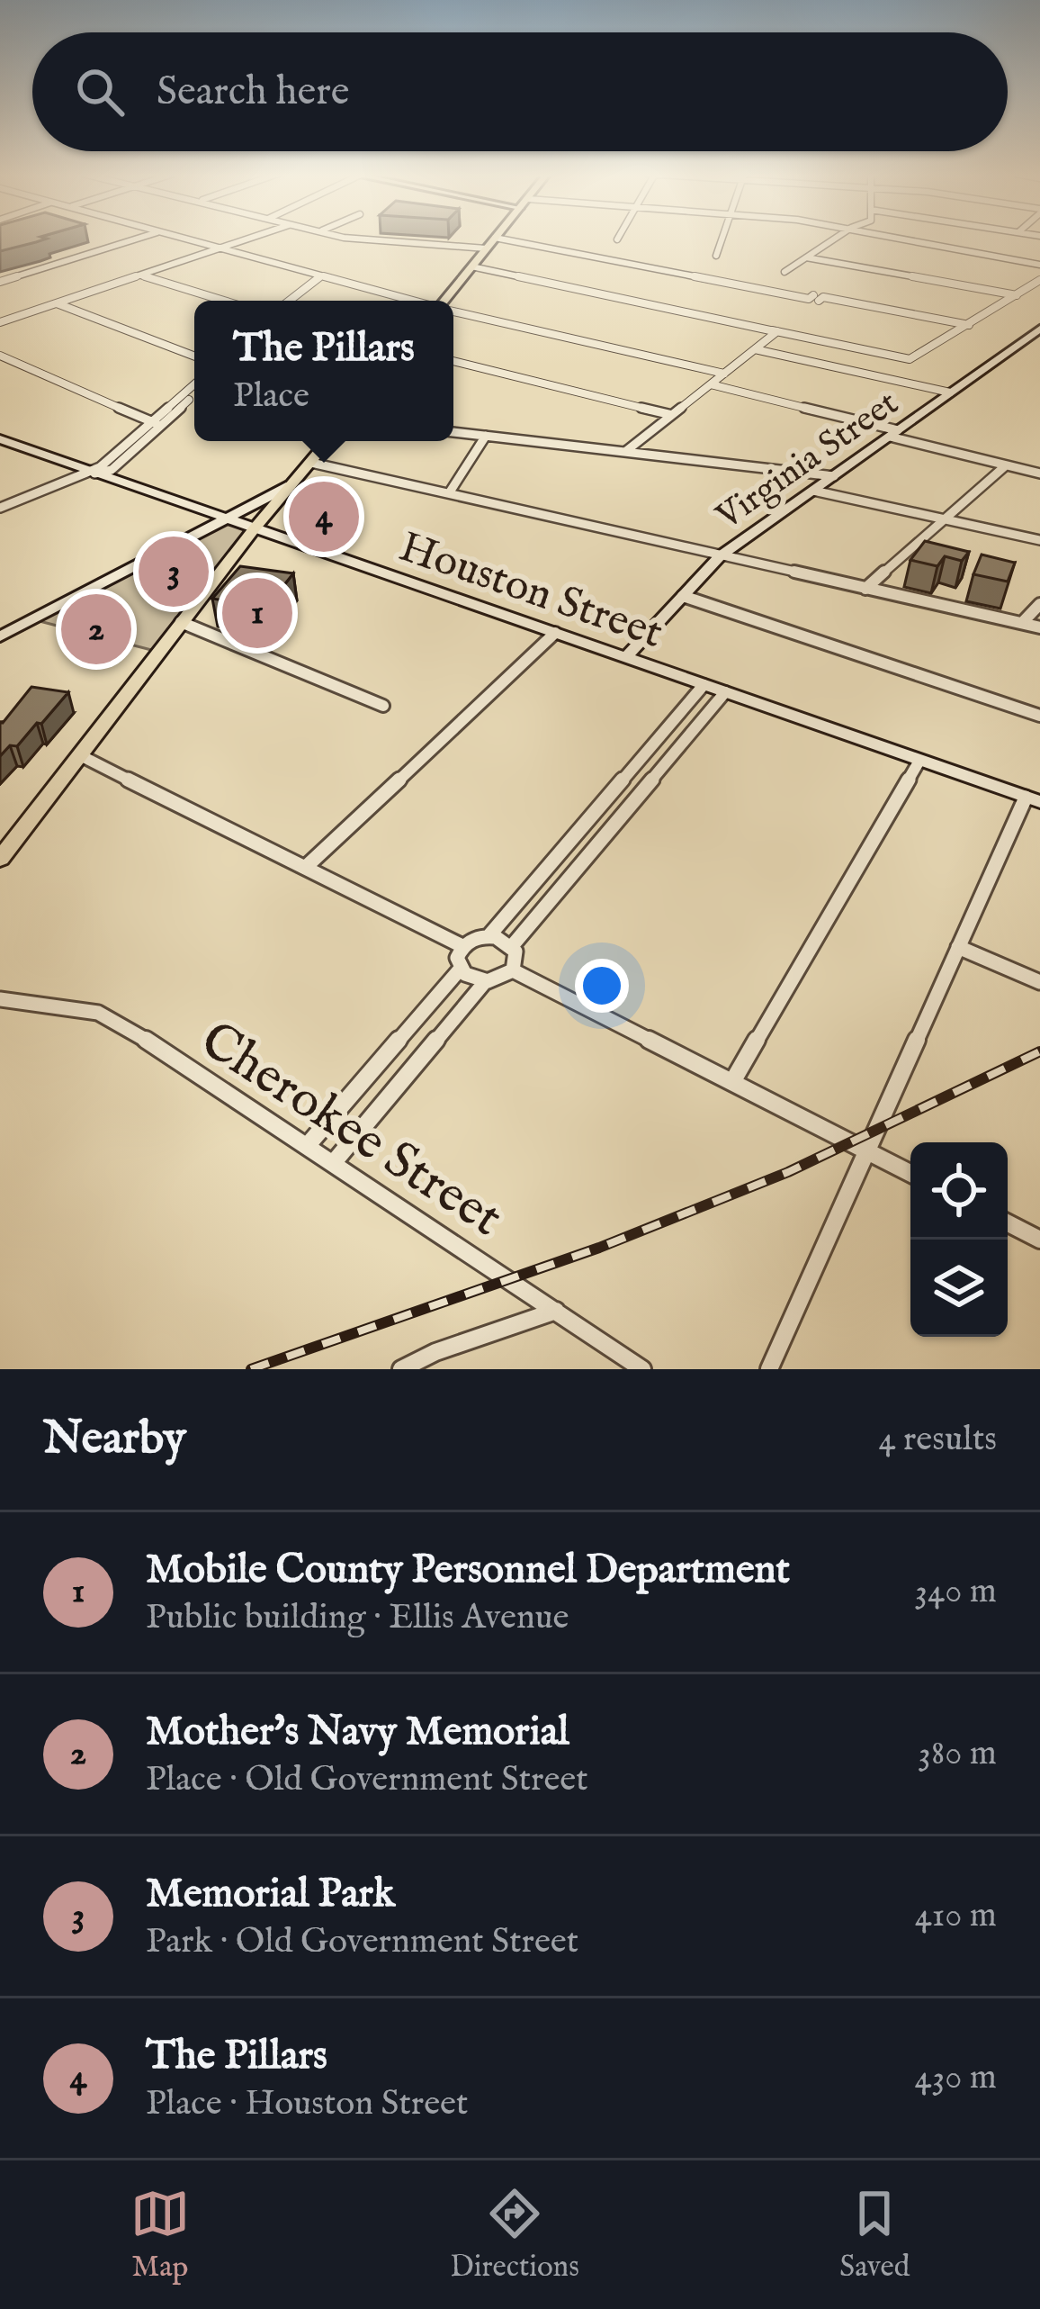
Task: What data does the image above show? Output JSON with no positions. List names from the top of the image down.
{
  "streets": {
    "street": ["Virginia Street", "Houston Street", "Cherokee Street"]
  },
  "crossings": [
    ["Virginia Street", "Houston Street"]
  ],
  "page": {
    "search": "Search here",
    "popup": ["The Pillars", "Place"],
    "pins": [
      "4",
      "3",
      "1",
      "2"
    ],
    "heading": ["Nearby", "4 results"],
    "list": [
      {
        "mark": "1",
        "name": "Mobile County Personnel Department",
        "note": "Public building · Ellis Avenue",
        "value": "340 m"
      },
      {
        "mark": "2",
        "name": "Mother's Navy Memorial",
        "note": "Place · Old Government Street",
        "value": "380 m"
      },
      {
        "mark": "3",
        "name": "Memorial Park",
        "note": "Park · Old Government Street",
        "value": "410 m"
      },
      {
        "mark": "4",
        "name": "The Pillars",
        "note": "Place · Houston Street",
        "value": "430 m"
      }
    ],
    "nav": ["Map", "Directions", "Saved"]
  }
}
